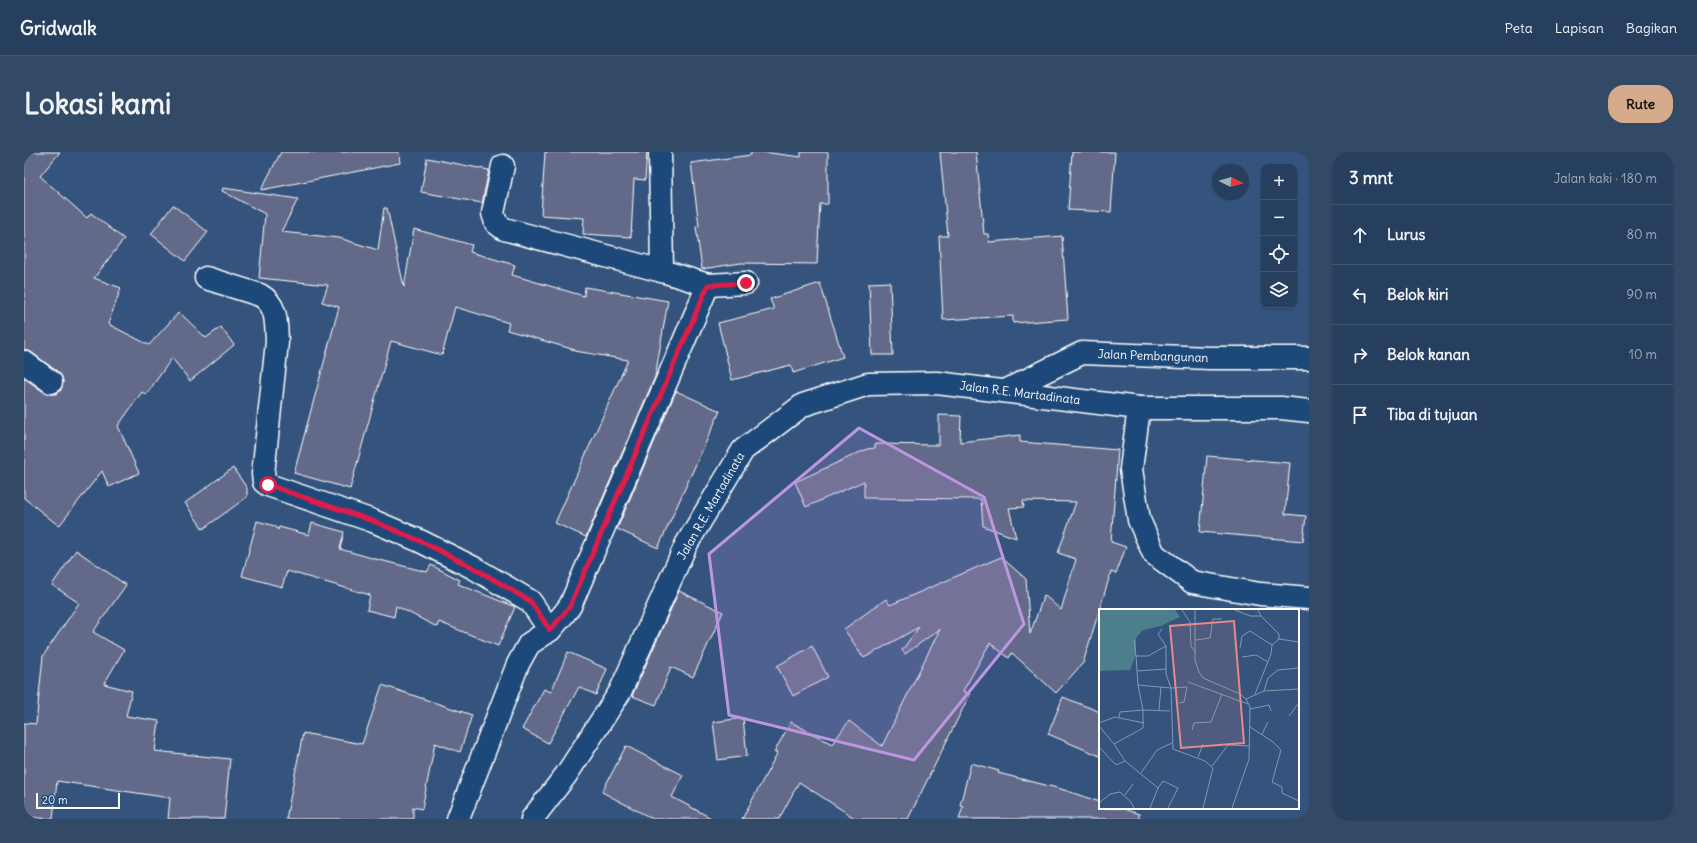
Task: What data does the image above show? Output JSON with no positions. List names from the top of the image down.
{
  "streets": {
    "street": ["Jalan Pembangunan", "Jalan R.E. Martadinata"]
  },
  "crossings": [
    ["Jalan Pembangunan", "Jalan R.E. Martadinata"]
  ],
  "scale_bar": "20 m",
  "north": "right",
  "page": {
    "header": "Gridwalk",
    "nav": ["Peta", "Lapisan", "Bagikan"],
    "buttons": "Rute",
    "title": "Lokasi kami",
    "heading": ["3 mnt", "Jalan kaki · 180 m"],
    "map_buttons": ["+", "−"],
    "list": [
      ["Lurus", "80 m"],
      ["Belok kiri", "90 m"],
      ["Belok kanan", "10 m"],
      "Tiba di tujuan"
    ],
    "scale": "20 m"
  }
}
